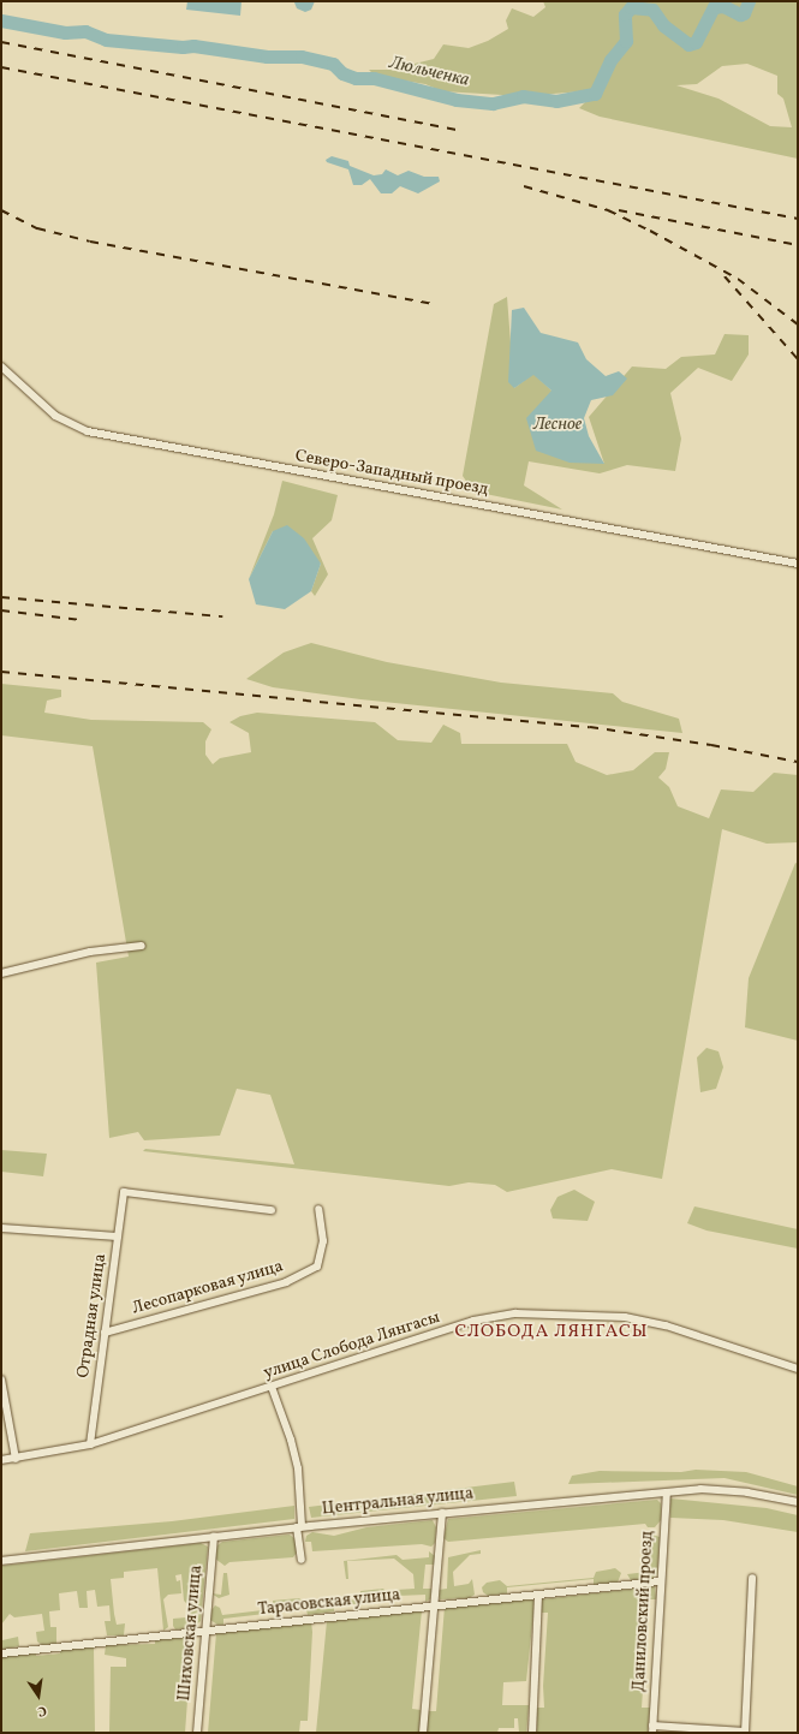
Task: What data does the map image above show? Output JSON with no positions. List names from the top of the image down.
{
  "streets": {
    "street": [
      "Северо-Западный проезд",
      "Лесопарковая улица",
      "Отрадная улица",
      "улица Слобода Лянгасы",
      "Центральная улица",
      "Тарасовская улица",
      "Даниловский проезд",
      "Шиховская улица"
    ]
  },
  "crossings": [
    ["Лесопарковая улица", "Отрадная улица"],
    ["Отрадная улица", "улица Слобода Лянгасы"],
    ["Центральная улица", "Даниловский проезд"],
    ["Центральная улица", "Шиховская улица"],
    ["Тарасовская улица", "Даниловский проезд"],
    ["Тарасовская улица", "Шиховская улица"]
  ],
  "districts": ["СЛОБОДА ЛЯНГАСЫ"],
  "water": ["Люльченка", "Лесное"],
  "north": "bottom"
}
